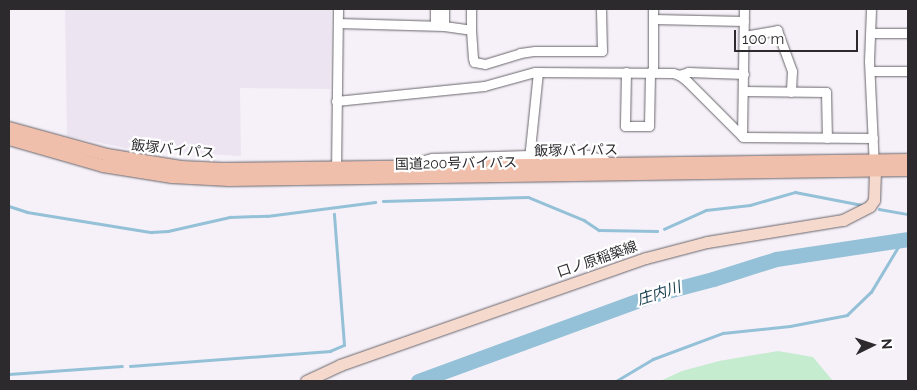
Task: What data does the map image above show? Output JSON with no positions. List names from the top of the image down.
{
  "streets": {
    "highway": ["飯塚バイパス", "国道200号バイパス"],
    "main road": ["口ノ原稲築線"]
  },
  "crossings": [
    ["飯塚バイパス", "国道200号バイパス"],
    ["飯塚バイパス", "口ノ原稲築線"],
    ["国道200号バイパス", "口ノ原稲築線"]
  ],
  "water": ["庄内川"],
  "scale_bar": "100 m",
  "north": "right"
}
